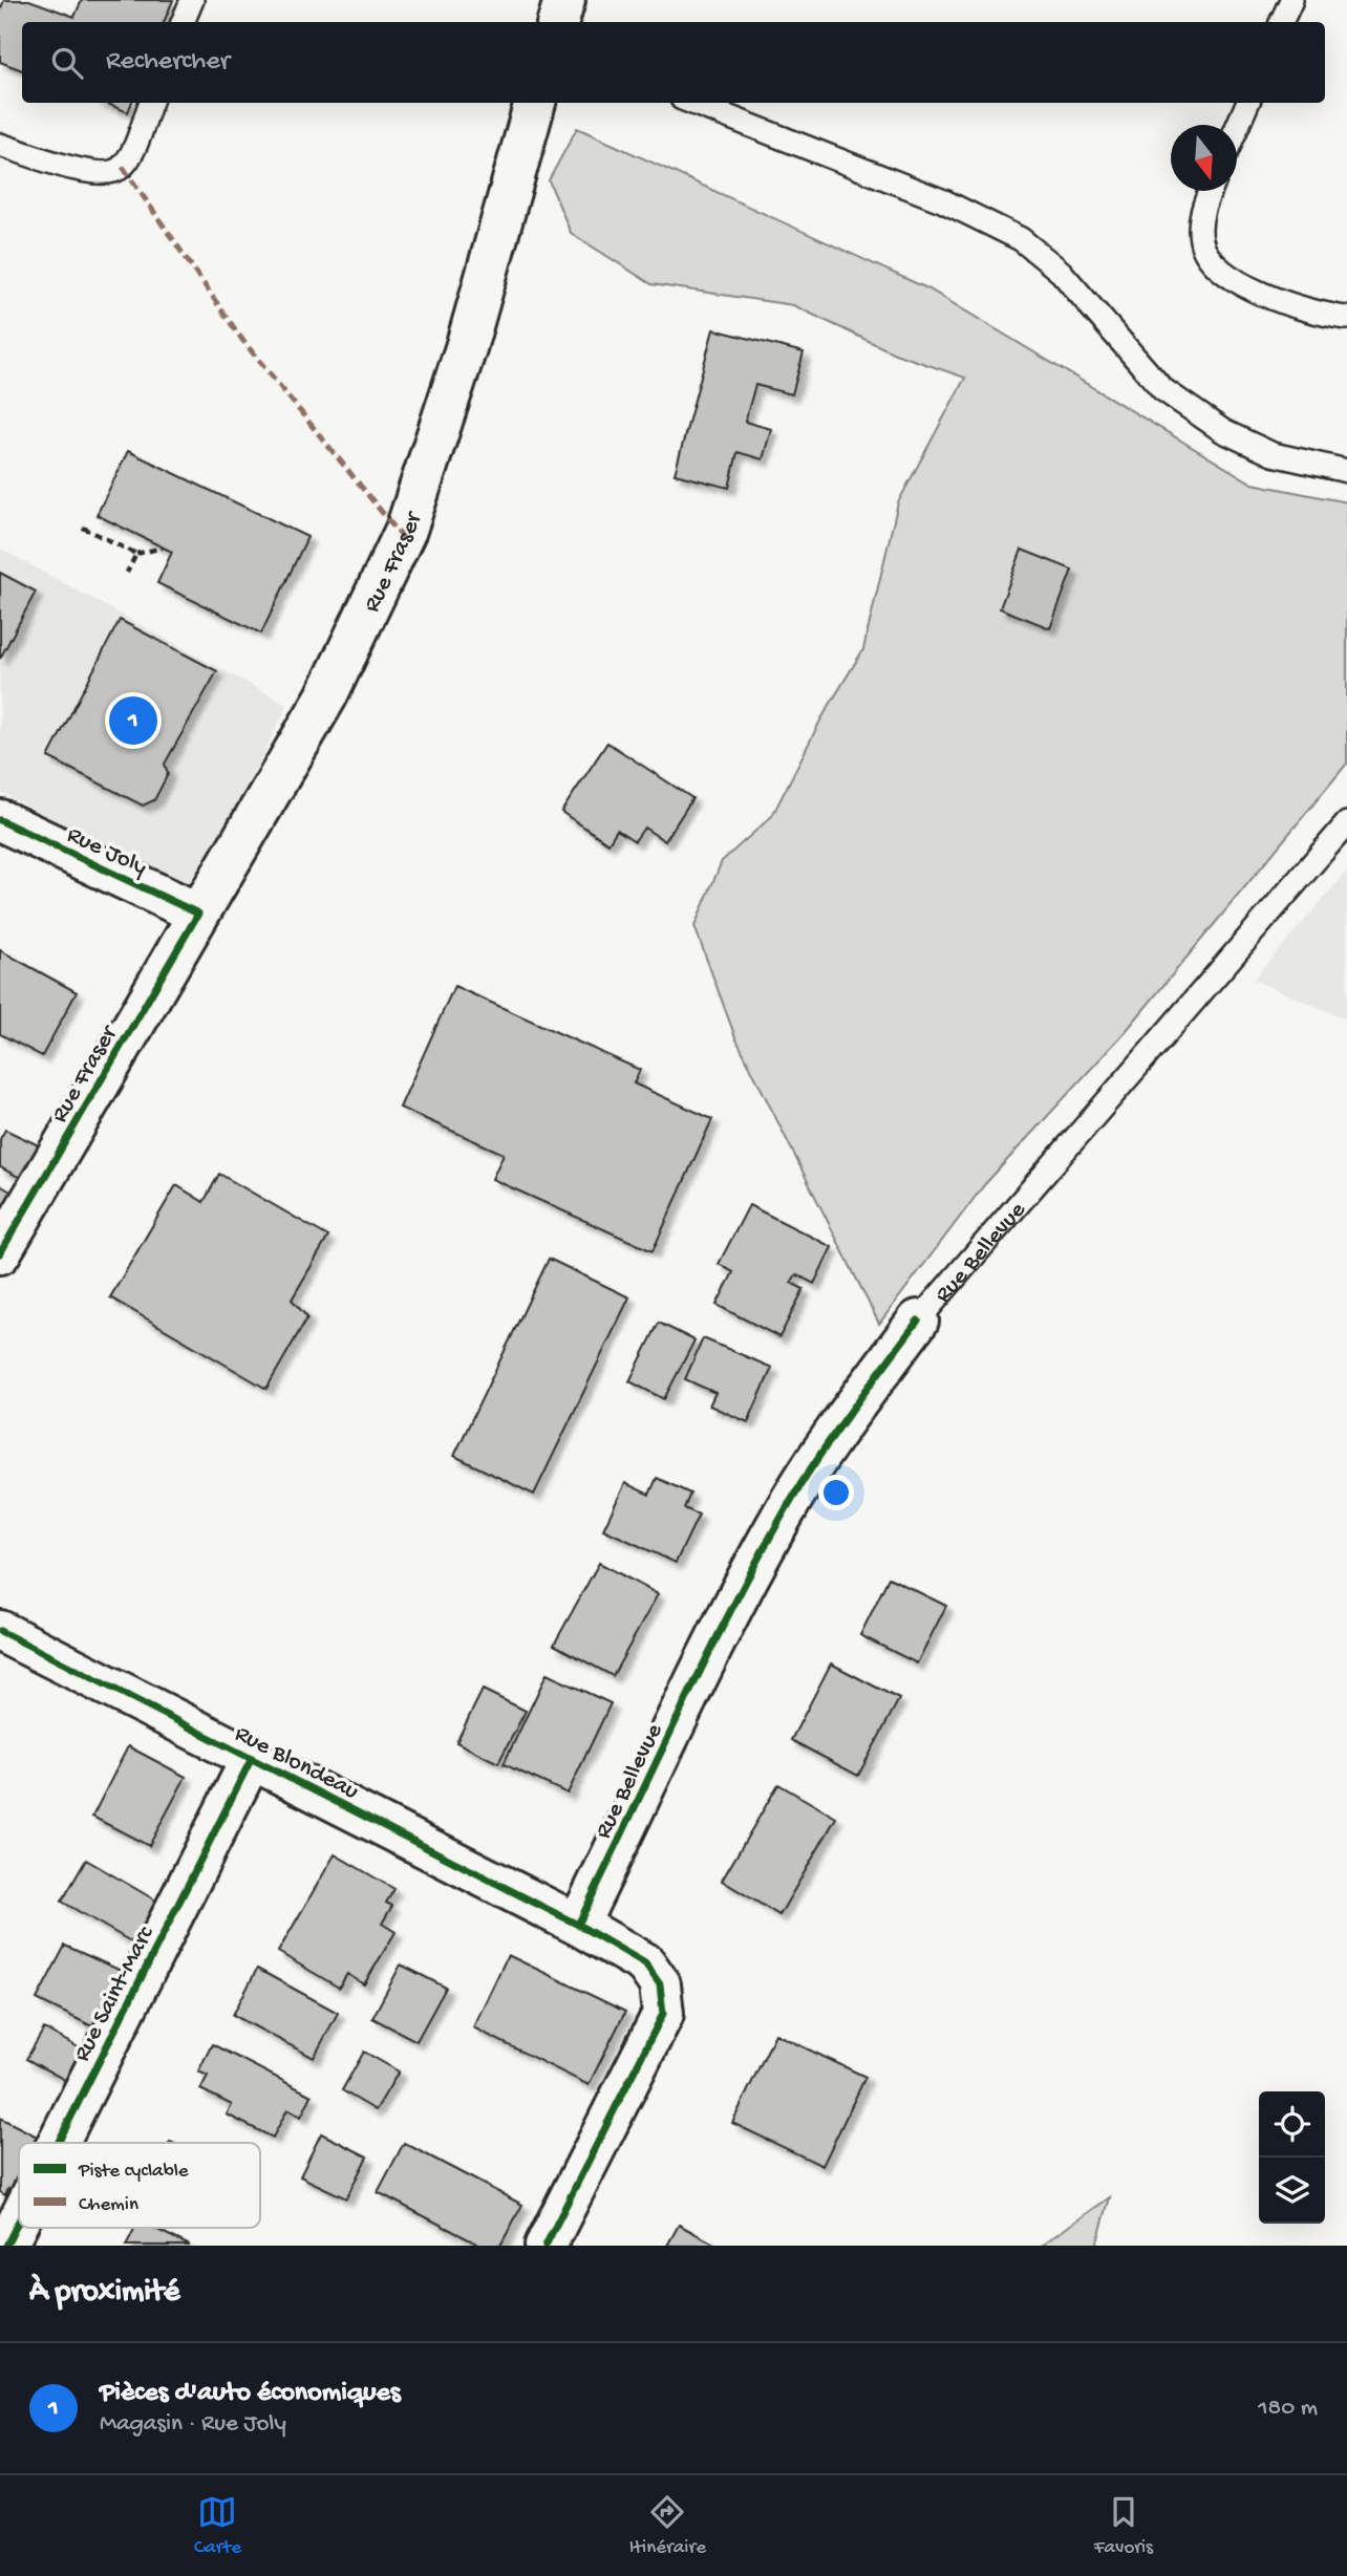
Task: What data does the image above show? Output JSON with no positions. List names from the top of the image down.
{
  "streets": {
    "street": [
      "Rue Fraser",
      "Rue Joly",
      "Rue Bellevue",
      "Rue Blondeau",
      "Rue Saint-Marc"
    ]
  },
  "crossings": [
    ["Rue Fraser", "Rue Joly"],
    ["Rue Bellevue", "Rue Blondeau"],
    ["Rue Blondeau", "Rue Saint-Marc"]
  ],
  "legend": ["Piste cyclable", "Chemin"],
  "north": "bottom",
  "page": {
    "search": "Rechercher",
    "pins": "1",
    "heading": "À proximité",
    "list": [
      {
        "mark": "1",
        "name": "Pièces d'auto économiques",
        "note": "Magasin · Rue Joly",
        "value": "180 m"
      }
    ],
    "nav": ["Carte", "Itinéraire", "Favoris"]
  }
}
